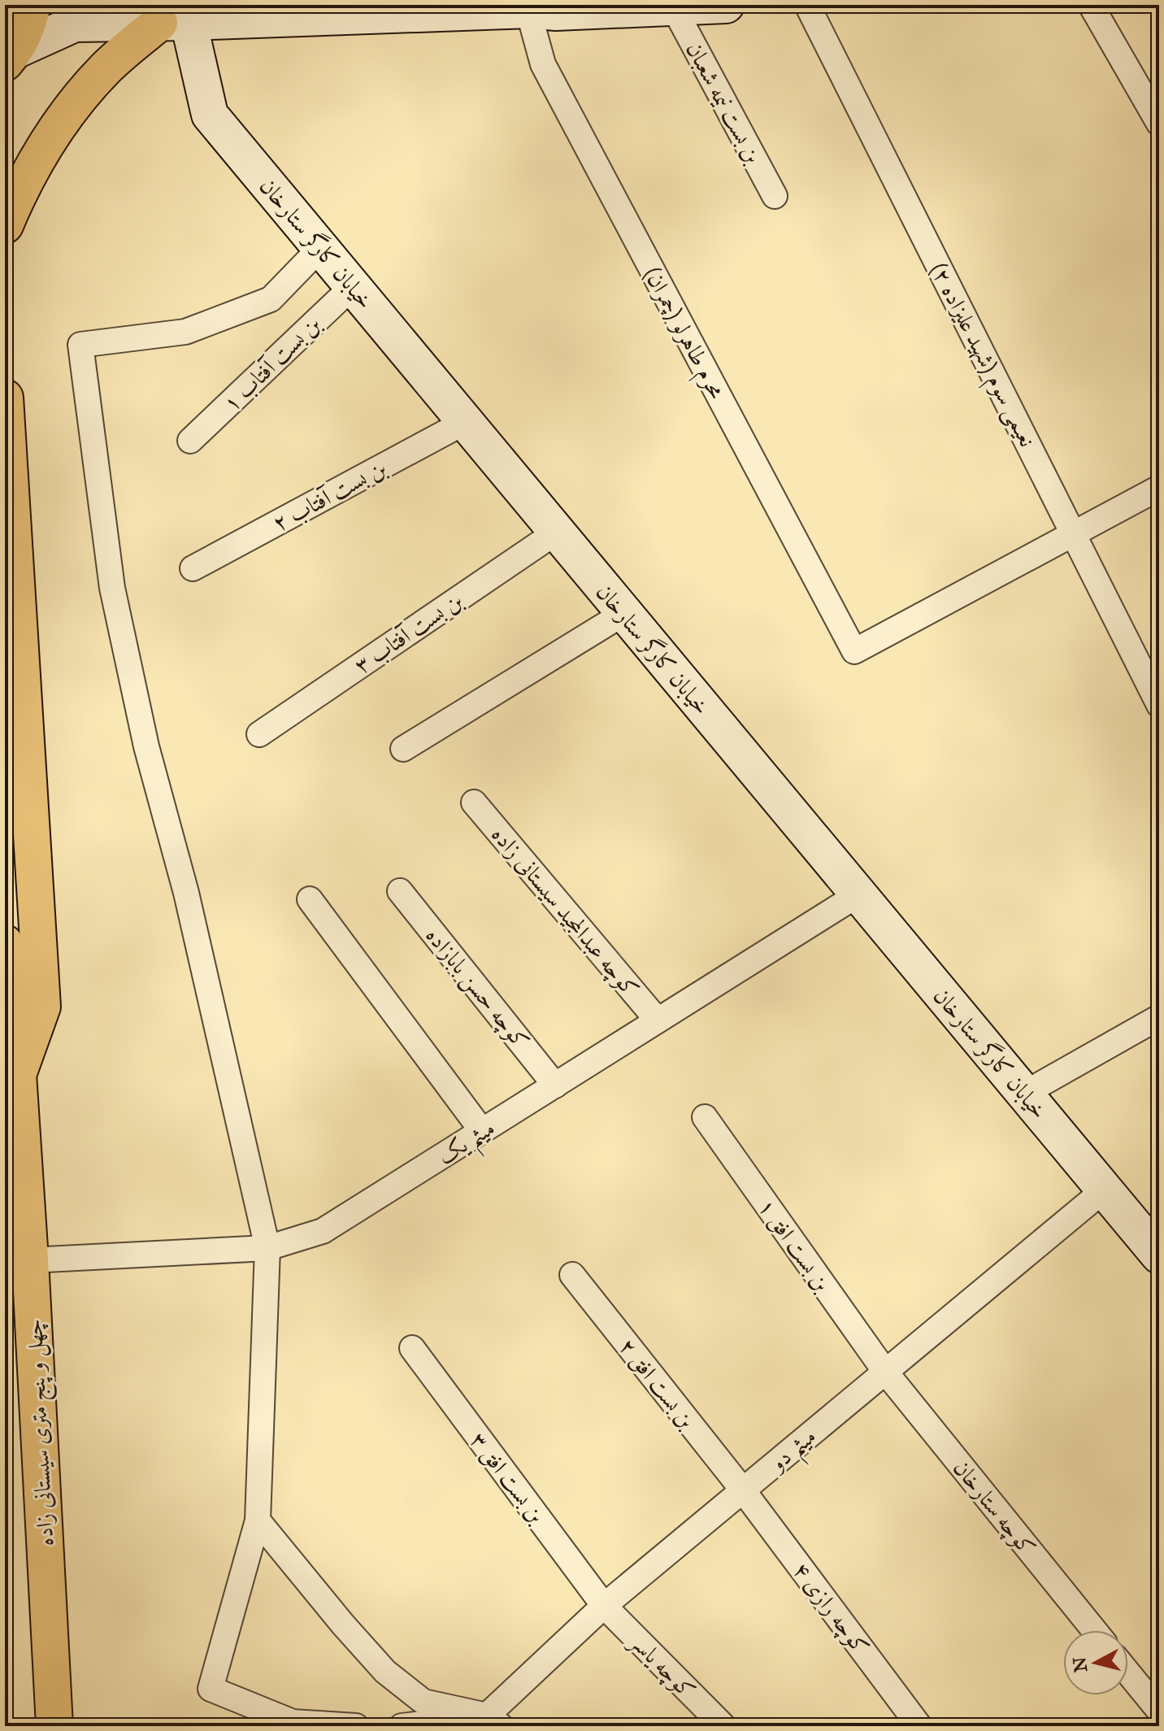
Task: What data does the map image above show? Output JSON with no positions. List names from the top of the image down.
{
  "streets": {
    "highway": ["چهل و پنج متری سیستانی زاده"],
    "street": [
      "بن بست نیمه شعبان",
      "خیابان کارگر ستارخان",
      "محرم طاهرلو (چمران)",
      "نعیمی سوم (شهید علیزاده ۲)",
      "بن بست آفتاب ۱",
      "بن بست آفتاب ۲",
      "بن بست آفتاب ۳",
      "کوچه عبدالمجید سیستانی زاده",
      "کوچه حسن بابازاده",
      "میثم یک",
      "بن بست افق ۱",
      "بن بست افق ۲",
      "میثم دو",
      "بن بست افق ۳",
      "کوچه ستارخان",
      "کوچه رازی ۴",
      "کوچه یاسر"
    ]
  },
  "crossings": [
    ["خیابان کارگر ستارخان", "بن بست آفتاب ۱"],
    ["خیابان کارگر ستارخان", "بن بست آفتاب ۲"],
    ["خیابان کارگر ستارخان", "بن بست آفتاب ۳"],
    ["خیابان کارگر ستارخان", "میثم یک"],
    ["خیابان کارگر ستارخان", "میثم دو"],
    ["محرم طاهرلو (چمران)", "نعیمی سوم (شهید علیزاده ۲)"],
    ["کوچه عبدالمجید سیستانی زاده", "میثم یک"],
    ["کوچه حسن بابازاده", "میثم یک"],
    ["میثم یک", "چهل و پنج متری سیستانی زاده"],
    ["بن بست افق ۱", "میثم دو"],
    ["بن بست افق ۱", "کوچه ستارخان"],
    ["بن بست افق ۲", "میثم دو"],
    ["بن بست افق ۲", "کوچه رازی ۴"],
    ["میثم دو", "بن بست افق ۳"],
    ["میثم دو", "کوچه ستارخان"],
    ["میثم دو", "کوچه رازی ۴"],
    ["میثم دو", "کوچه یاسر"],
    ["بن بست افق ۳", "کوچه یاسر"]
  ],
  "north": "left"
}
